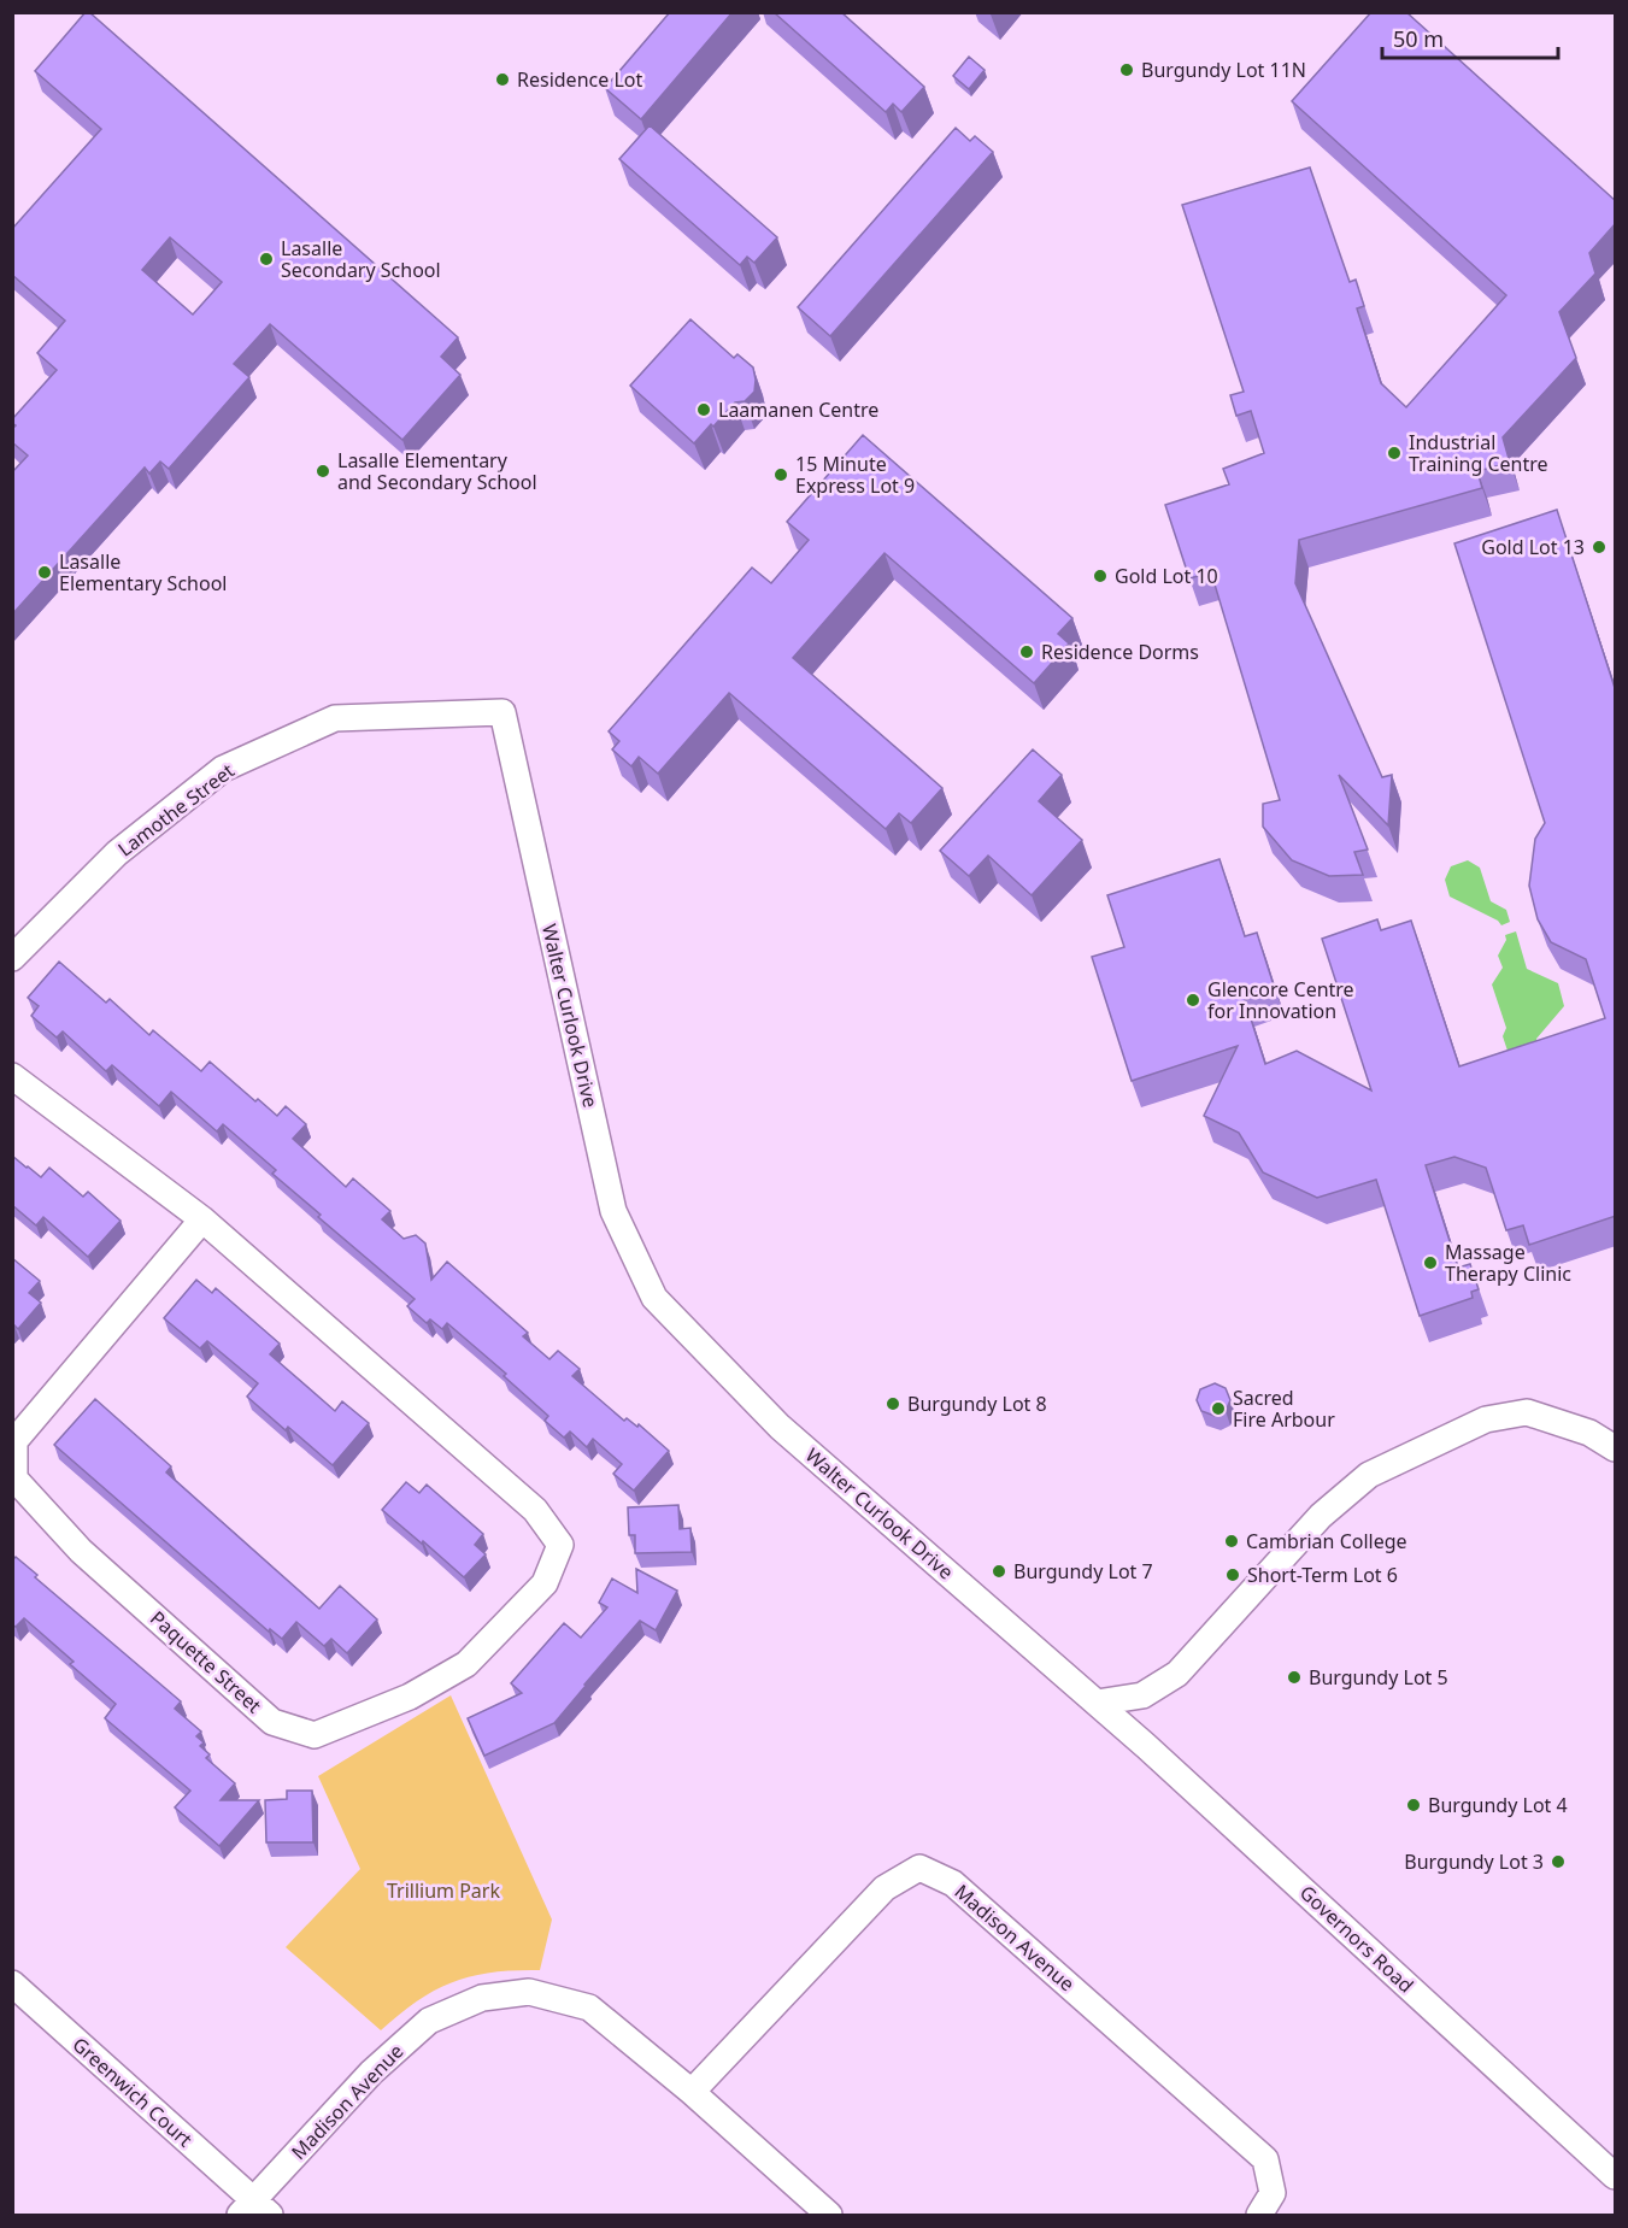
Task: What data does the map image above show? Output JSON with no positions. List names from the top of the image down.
{
  "streets": {
    "street": [
      "Lamothe Street",
      "Walter Curlook Drive",
      "Paquette Street",
      "Madison Avenue",
      "Governors Road",
      "Greenwich Court"
    ]
  },
  "crossings": [
    ["Lamothe Street", "Walter Curlook Drive"],
    ["Walter Curlook Drive", "Governors Road"],
    ["Madison Avenue", "Greenwich Court"]
  ],
  "parks": ["Trillium Park"],
  "places": [
    "Burgundy Lot 11N",
    "Residence Lot",
    "Lasalle Secondary School",
    "Laamanen Centre",
    "Industrial Training Centre",
    "Lasalle Elementary and Secondary School",
    "15 Minute Express Lot 9",
    "Gold Lot 13",
    "Lasalle Elementary School",
    "Gold Lot 10",
    "Residence Dorms",
    "Glencore Centre for Innovation",
    "Massage Therapy Clinic",
    "Burgundy Lot 8",
    "Sacred Fire Arbour",
    "Cambrian College",
    "Burgundy Lot 7",
    "Short-Term Lot 6",
    "Burgundy Lot 5",
    "Burgundy Lot 4",
    "Burgundy Lot 3"
  ],
  "scale_bar": "50 m"
}
